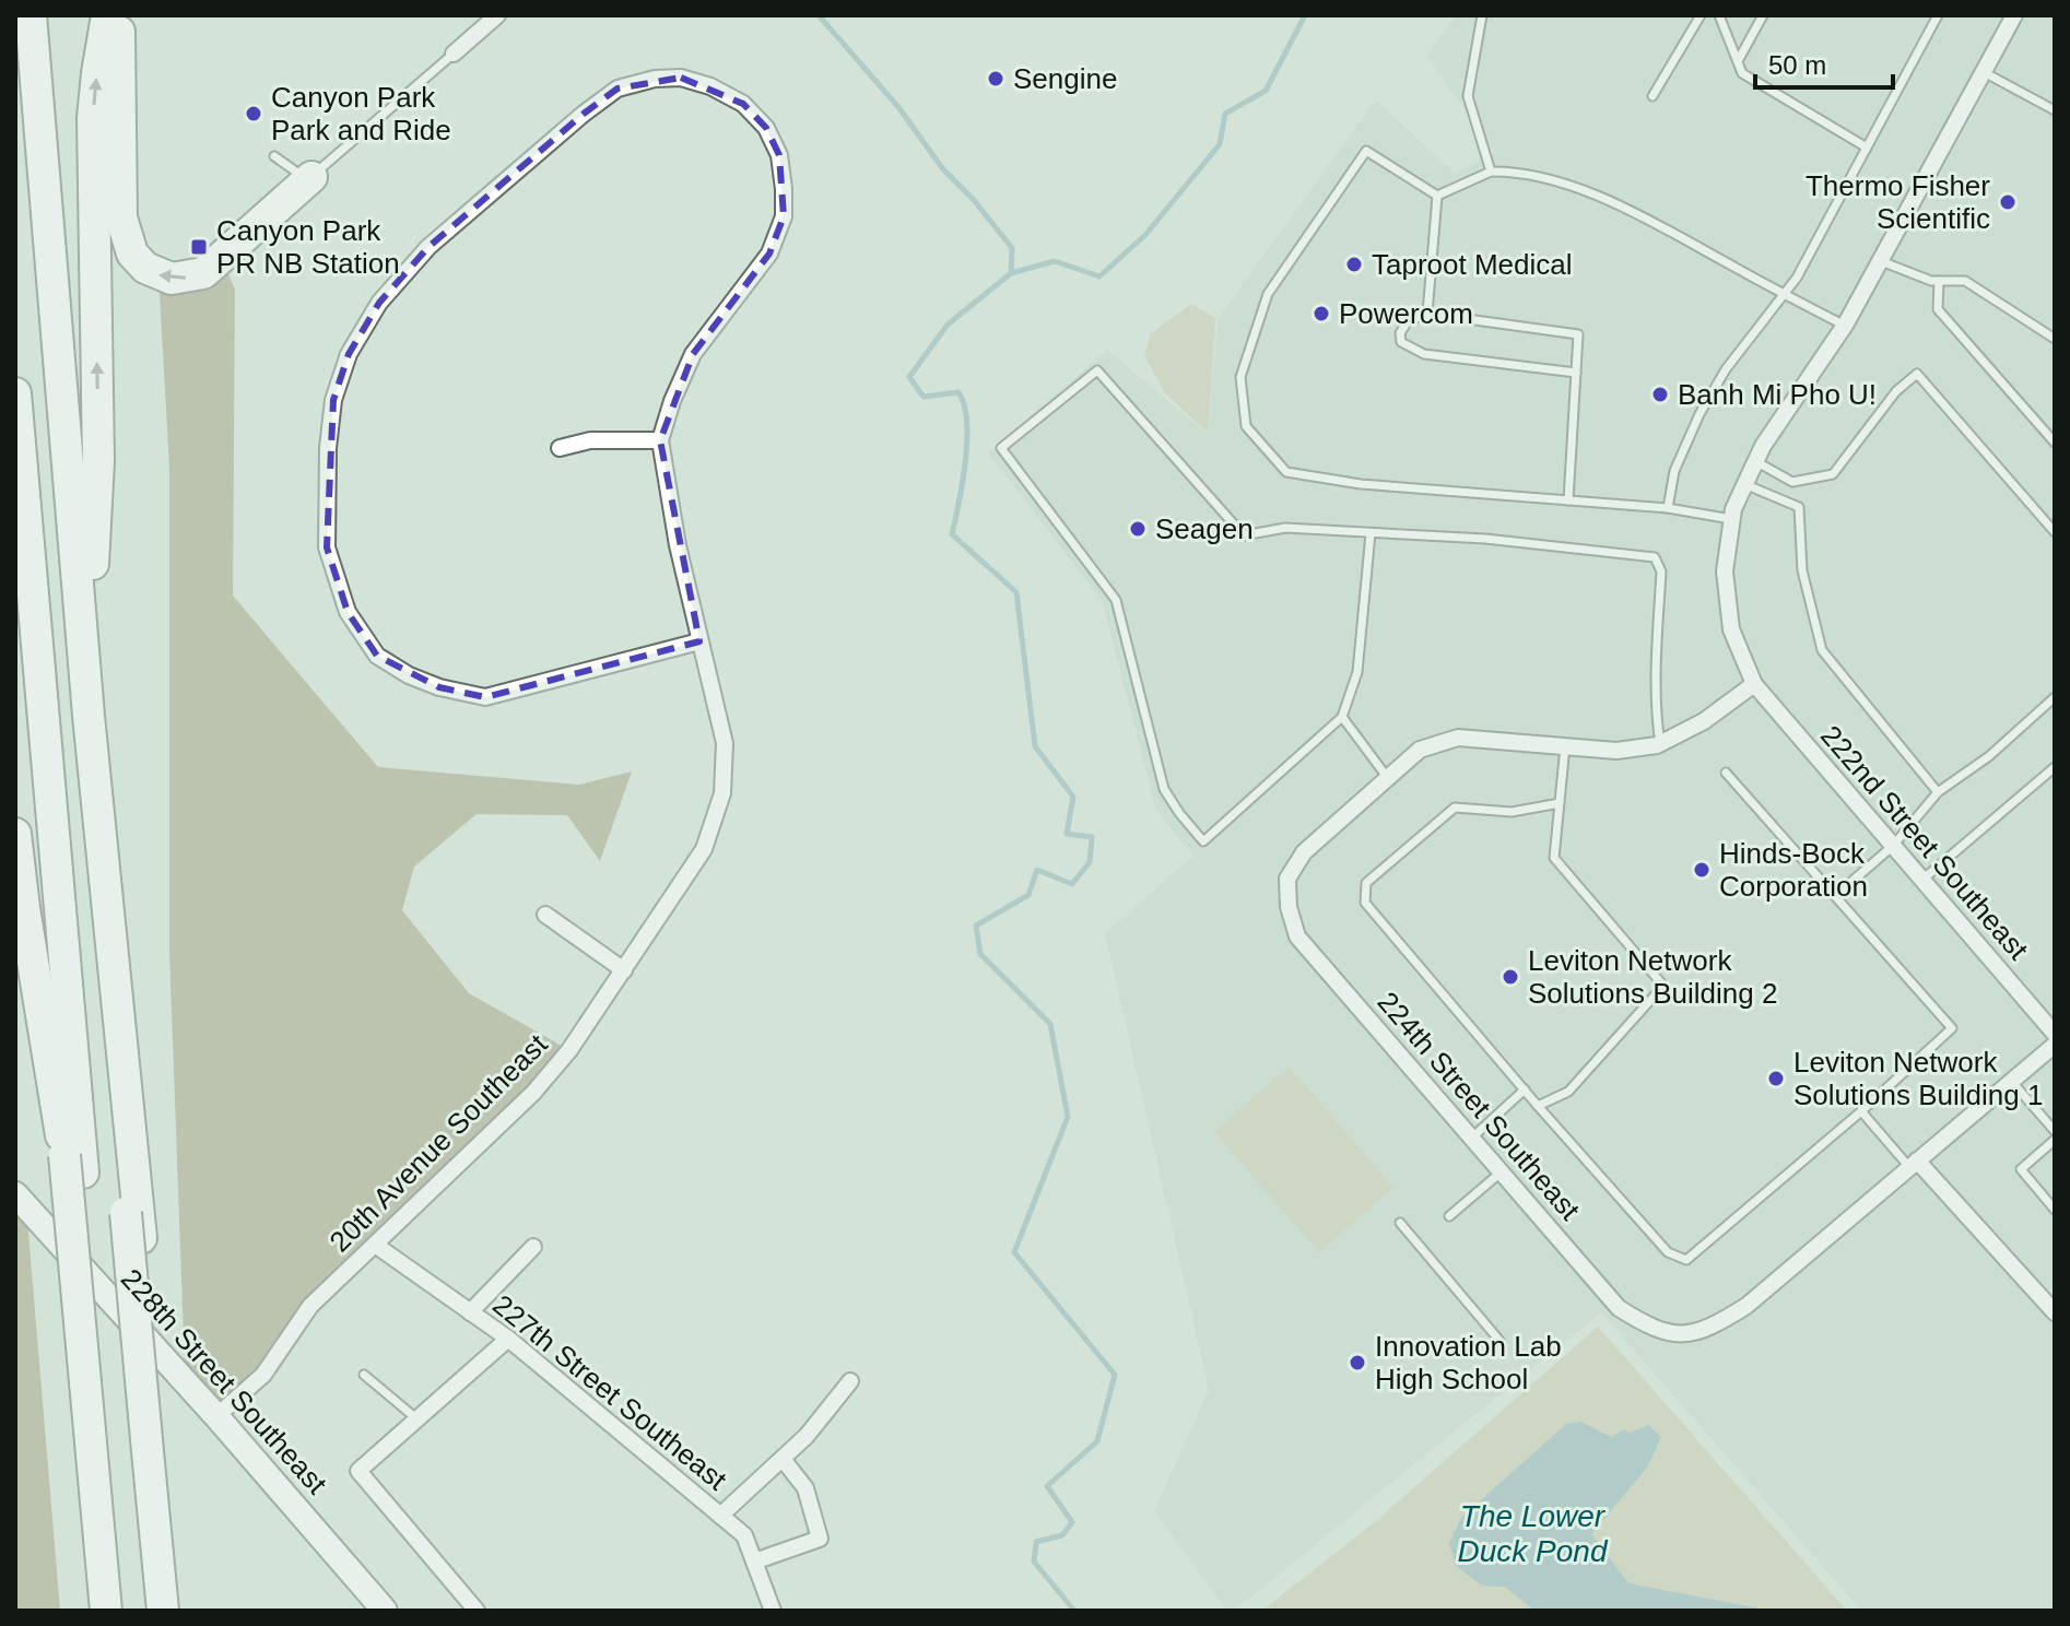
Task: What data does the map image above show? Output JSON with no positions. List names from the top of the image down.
{
  "streets": {
    "main road": ["228th Street Southeast"],
    "street": [
      "222nd Street Southeast",
      "224th Street Southeast",
      "20th Avenue Southeast",
      "227th Street Southeast"
    ]
  },
  "crossings": [
    ["20th Avenue Southeast", "228th Street Southeast"],
    ["20th Avenue Southeast", "227th Street Southeast"]
  ],
  "water": ["The Lower Duck Pond"],
  "places": {
    "other": [
      "Sengine",
      "Canyon Park Park and Ride",
      "Thermo Fisher Scientific",
      "Taproot Medical",
      "Powercom",
      "Banh Mi Pho U!",
      "Seagen",
      "Hinds-Bock Corporation",
      "Leviton Network Solutions Building 2",
      "Leviton Network Solutions Building 1",
      "Innovation Lab High School"
    ],
    "transit": ["Canyon Park PR NB Station"]
  },
  "scale_bar": "50 m"
}
